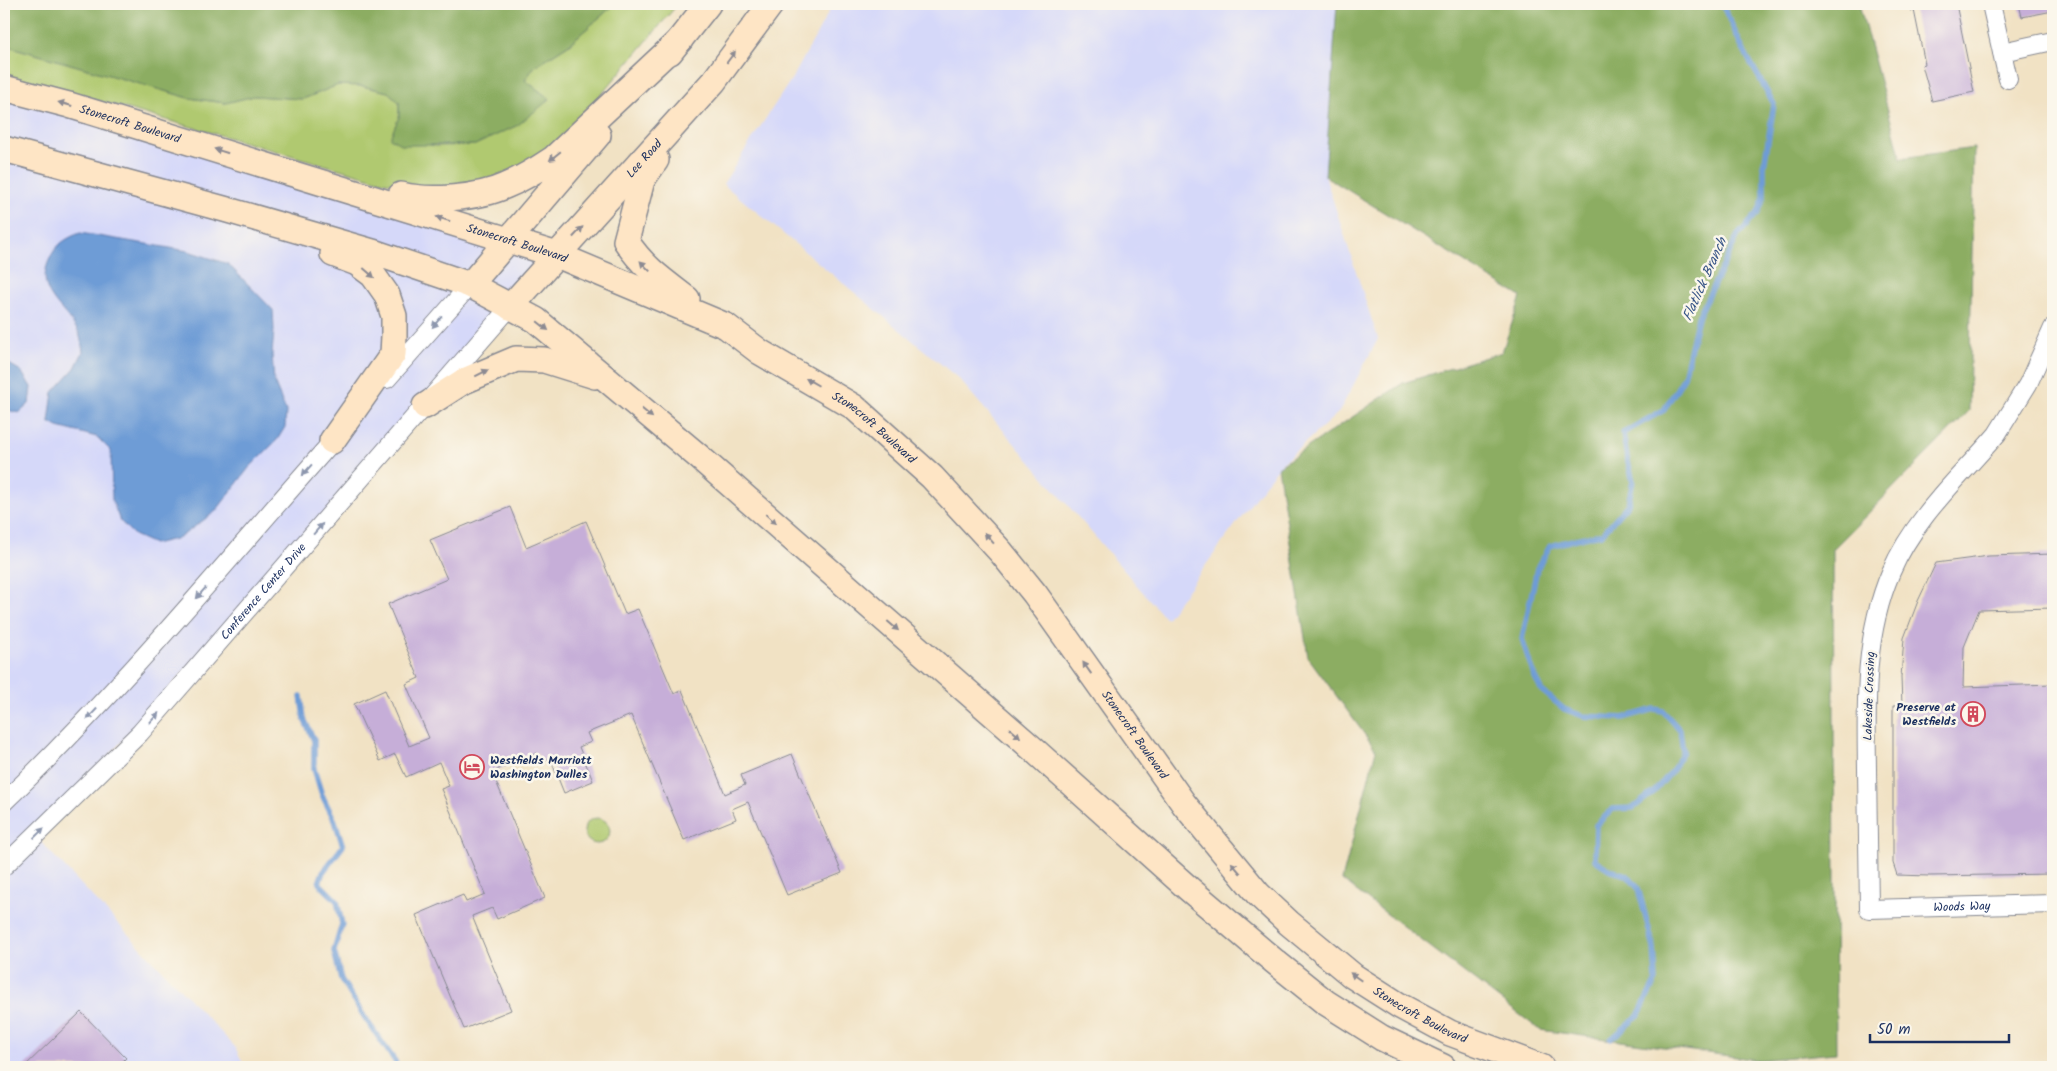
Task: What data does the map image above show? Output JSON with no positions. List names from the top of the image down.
{
  "streets": {
    "main road": ["Stonecroft Boulevard", "Lee Road"],
    "street": ["Conference Center Drive", "Lakeside Crossing", "Woods Way"]
  },
  "crossings": [
    ["Stonecroft Boulevard", "Lee Road"],
    ["Lee Road", "Conference Center Drive"],
    ["Lakeside Crossing", "Woods Way"]
  ],
  "water": ["Flatlick Branch"],
  "places": {
    "building": ["Preserve at Westfields"],
    "hotel": ["Westfields Marriott Washington Dulles"]
  },
  "scale_bar": "50 m"
}
